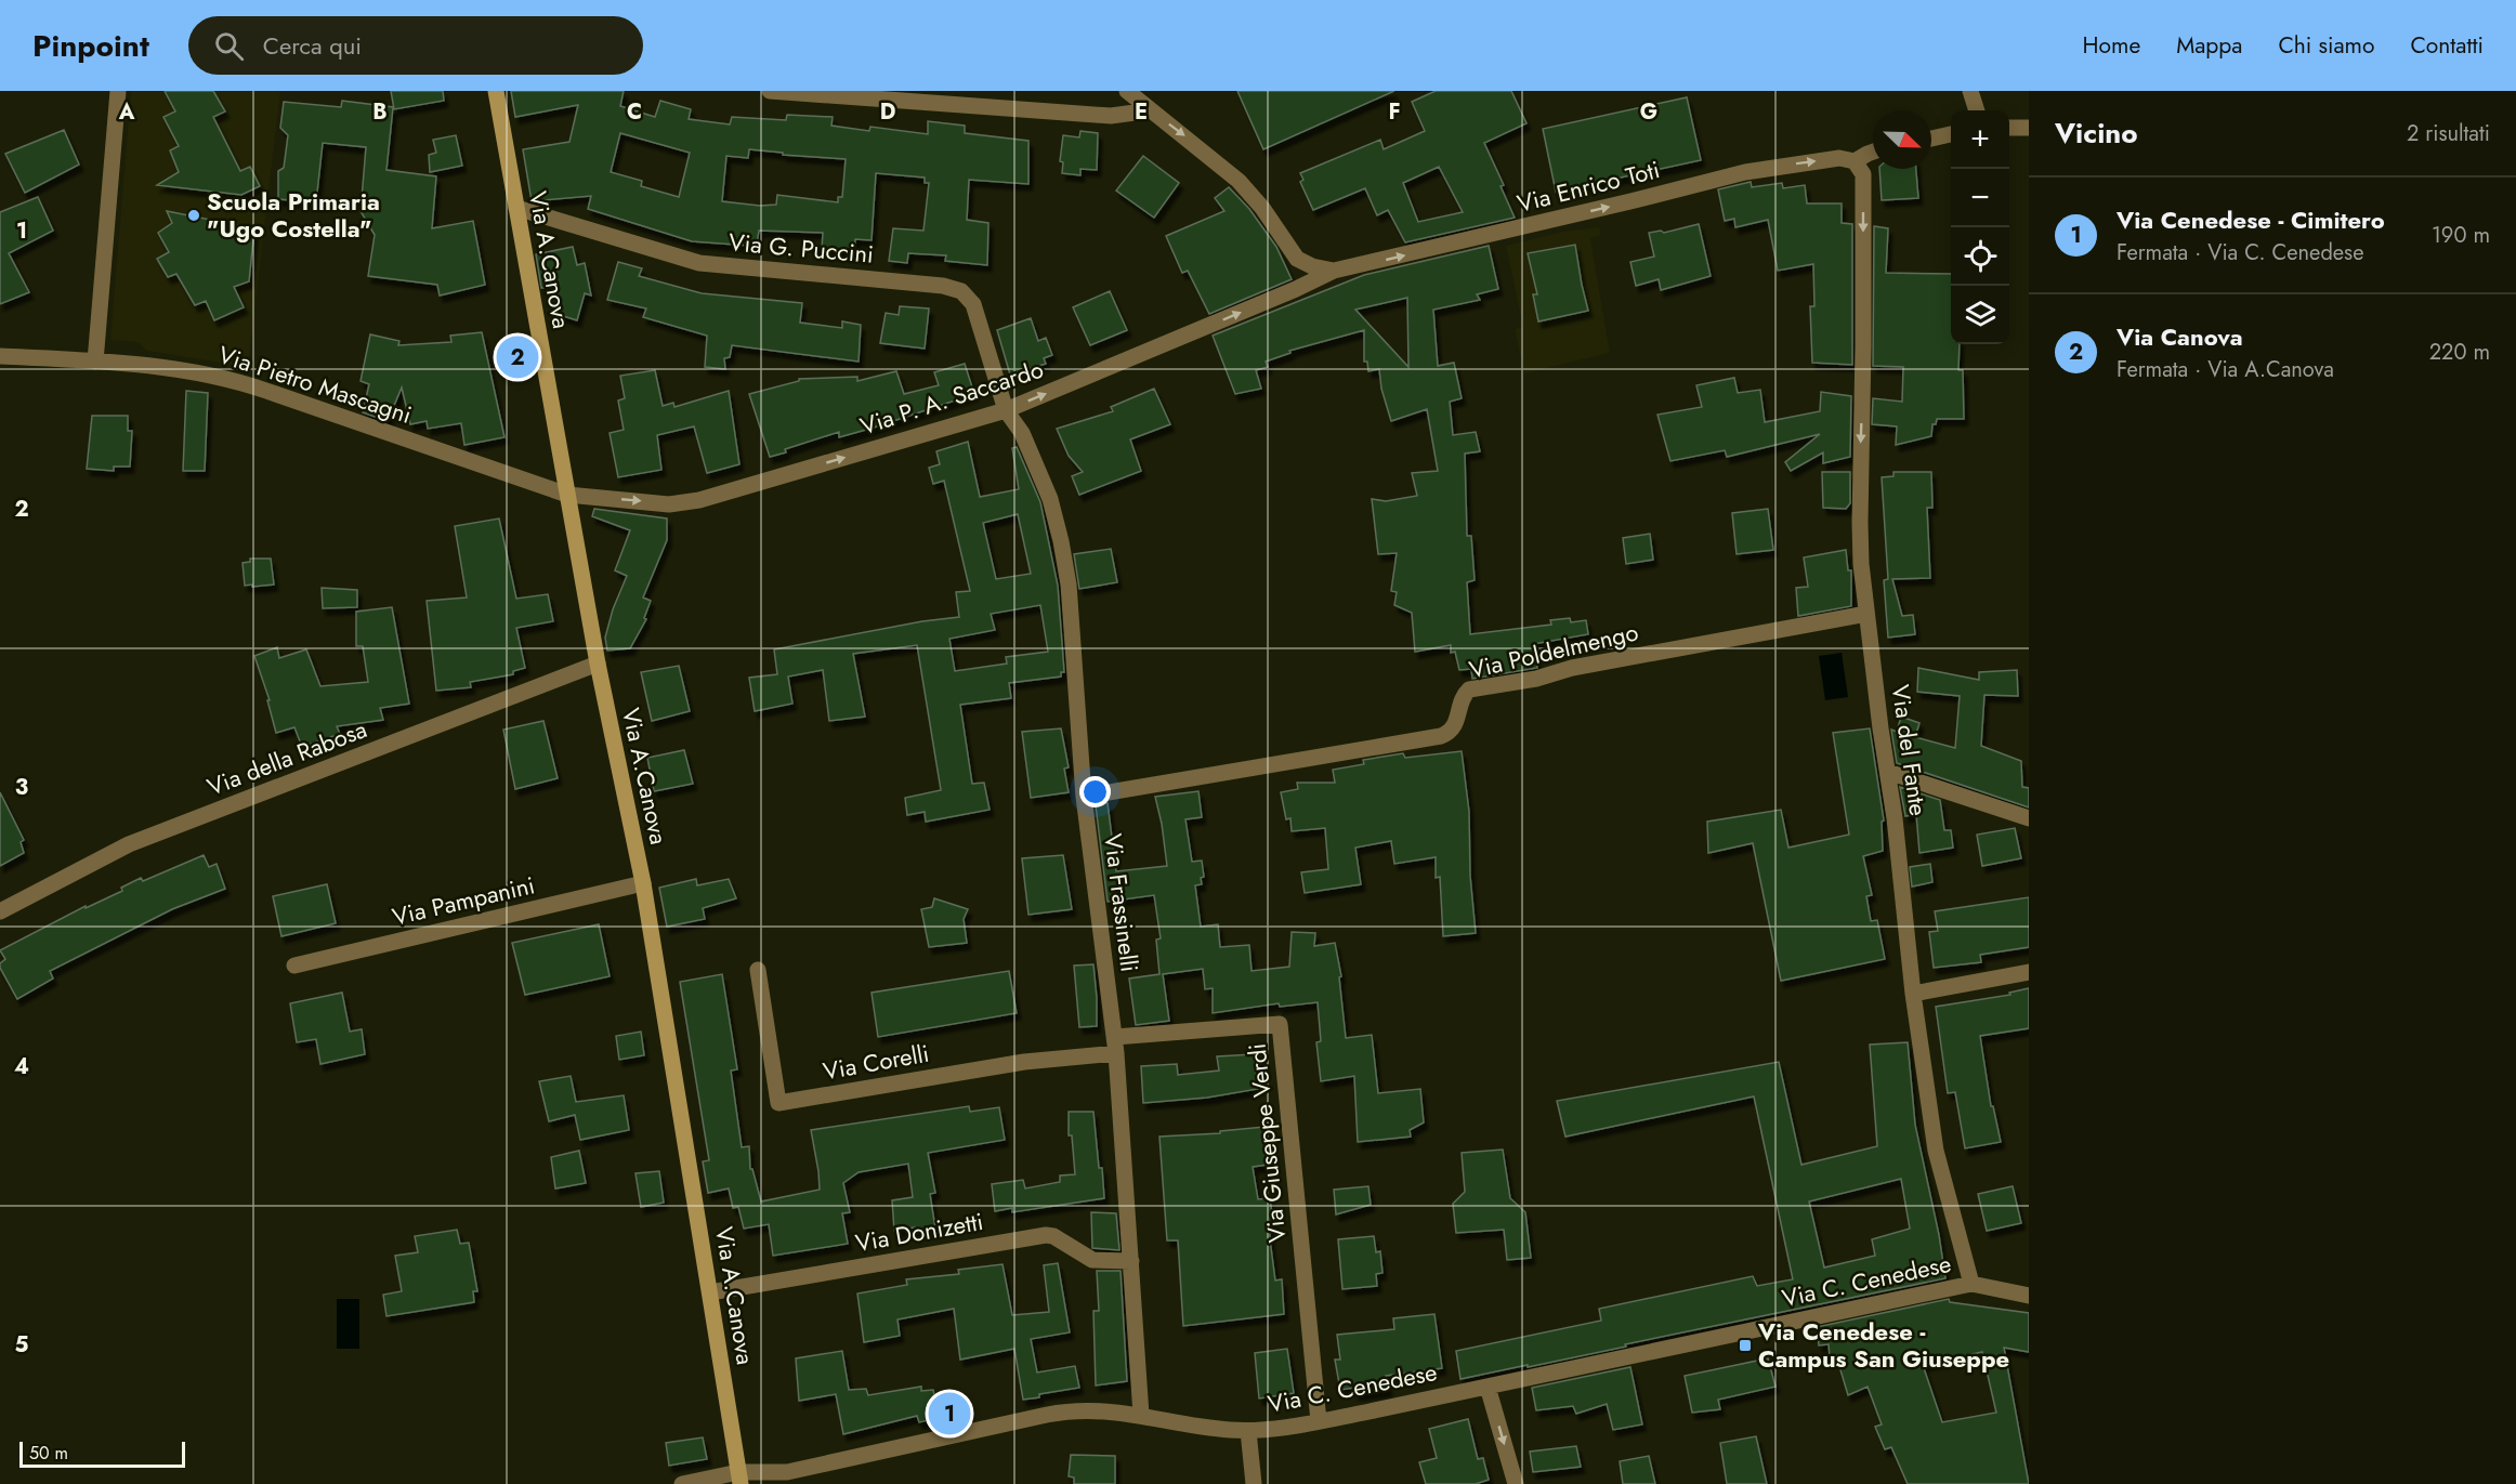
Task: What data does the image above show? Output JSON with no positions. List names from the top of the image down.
{
  "streets": {
    "street": [
      "Via Enrico Toti",
      "Via G. Puccini",
      "Via A.Canova",
      "Via Pietro Mascagni",
      "Via P. A. Saccardo",
      "Via Poldelmengo",
      "Via del Fante",
      "Via della Rabosa",
      "Via Pampanini",
      "Via Frassinelli",
      "Via Corelli",
      "Via Giuseppe Verdi",
      "Via Donizetti",
      "Via C. Cenedese"
    ]
  },
  "crossings": [
    ["Via Enrico Toti", "Via P. A. Saccardo"],
    ["Via Enrico Toti", "Via del Fante"],
    ["Via G. Puccini", "Via A.Canova"],
    ["Via G. Puccini", "Via P. A. Saccardo"],
    ["Via G. Puccini", "Via Frassinelli"],
    ["Via A.Canova", "Via Pietro Mascagni"],
    ["Via A.Canova", "Via P. A. Saccardo"],
    ["Via A.Canova", "Via della Rabosa"],
    ["Via A.Canova", "Via Pampanini"],
    ["Via A.Canova", "Via Donizetti"],
    ["Via A.Canova", "Via C. Cenedese"],
    ["Via Pietro Mascagni", "Via P. A. Saccardo"],
    ["Via P. A. Saccardo", "Via Frassinelli"],
    ["Via Poldelmengo", "Via del Fante"],
    ["Via Poldelmengo", "Via Frassinelli"],
    ["Via del Fante", "Via C. Cenedese"],
    ["Via Frassinelli", "Via Corelli"],
    ["Via Frassinelli", "Via Giuseppe Verdi"],
    ["Via Frassinelli", "Via Donizetti"],
    ["Via Frassinelli", "Via C. Cenedese"],
    ["Via Corelli", "Via Giuseppe Verdi"],
    ["Via Giuseppe Verdi", "Via C. Cenedese"]
  ],
  "one_way": ["Via Enrico Toti", "Via P. A. Saccardo", "Via del Fante"],
  "places": {
    "other": ["Scuola Primaria \"Ugo Costella\""],
    "transit": ["Via Cenedese - Campus San Giuseppe"]
  },
  "scale_bar": "50 m",
  "north": "bottom right",
  "page": {
    "header": "Pinpoint",
    "search": "Cerca qui",
    "nav": [
      "Home",
      "Mappa",
      "Chi siamo",
      "Contatti"
    ],
    "heading": ["Vicino", "2 risultati"],
    "map_buttons": ["+", "−"],
    "list": [
      {
        "mark": "1",
        "name": "Via Cenedese - Cimitero",
        "note": "Fermata · Via C. Cenedese",
        "value": "190 m"
      },
      {
        "mark": "2",
        "name": "Via Canova",
        "note": "Fermata · Via A.Canova",
        "value": "220 m"
      }
    ],
    "pins": ["2", "1"],
    "scale": "50 m"
  },
  "grid": {
    "columns": [
      "A",
      "B",
      "C",
      "D",
      "E",
      "F",
      "G"
    ],
    "rows": [
      "1",
      "2",
      "3",
      "4",
      "5"
    ]
  }
}
